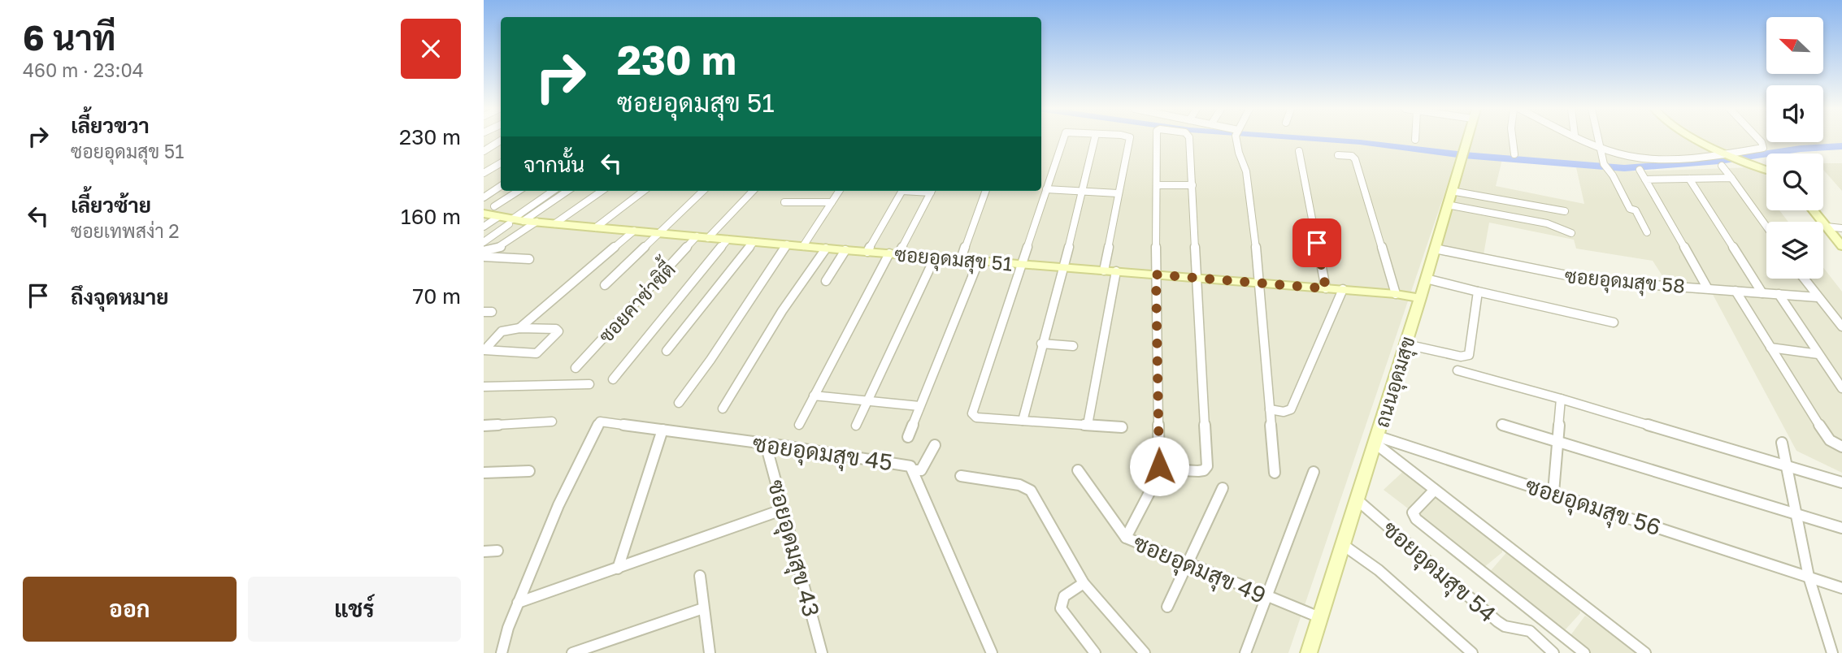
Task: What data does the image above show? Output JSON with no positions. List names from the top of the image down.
{
  "streets": {
    "street": [
      "ซอยอุดมสุข 51",
      "ซอยอุดมสุข 58",
      "ซอยคาซ่าซิตี้",
      "ถนนอุดมสุข",
      "ซอยอุดมสุข 45",
      "ซอยอุดมสุข 56",
      "ซอยอุดมสุข 43",
      "ซอยอุดมสุข 49",
      "ซอยอุดมสุข 54"
    ]
  },
  "crossings": [
    ["ซอยอุดมสุข 51", "ซอยคาซ่าซิตี้"],
    ["ซอยอุดมสุข 51", "ถนนอุดมสุข"],
    ["ซอยอุดมสุข 58", "ถนนอุดมสุข"],
    ["ถนนอุดมสุข", "ซอยอุดมสุข 56"],
    ["ถนนอุดมสุข", "ซอยอุดมสุข 49"],
    ["ถนนอุดมสุข", "ซอยอุดมสุข 54"],
    ["ซอยอุดมสุข 45", "ซอยอุดมสุข 43"]
  ],
  "north": "top left",
  "page": {
    "heading": ["6 นาที", "460 m · 23:04"],
    "turn": ["230 m", "ซอยอุดมสุข 51"],
    "list": [
      {
        "name": "เลี้ยวขวา",
        "note": "ซอยอุดมสุข 51",
        "value": "230 m"
      },
      {
        "name": "เลี้ยวซ้าย",
        "note": "ซอยเทพสง่า 2",
        "value": "160 m"
      },
      {
        "name": "ถึงจุดหมาย",
        "value": "70 m"
      }
    ],
    "then": "จากนั้น",
    "buttons": ["ออก", "แชร์"]
  }
}
